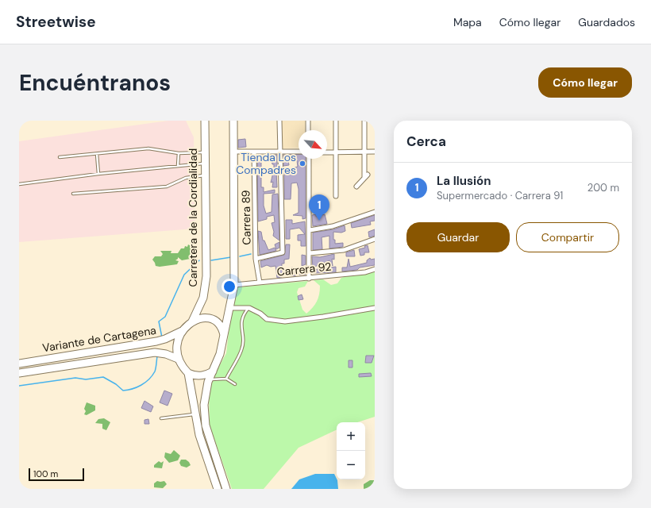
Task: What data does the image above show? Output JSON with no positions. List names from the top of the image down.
{
  "streets": {
    "highway": ["Carretera de la Cordialidad", "Variante de Cartagena"],
    "street": ["Carrera 89", "Carrera 92"]
  },
  "crossings": [
    ["Carretera de la Cordialidad", "Variante de Cartagena"],
    ["Carrera 89", "Carrera 92"]
  ],
  "places": ["Tienda Los Compadres"],
  "scale_bar": "100 m",
  "north": "bottom right",
  "page": {
    "header": "Streetwise",
    "nav": ["Mapa", "Cómo llegar", "Guardados"],
    "buttons": [
      "Cómo llegar",
      ["Guardar", "Compartir"]
    ],
    "title": "Encuéntranos",
    "heading": "Cerca",
    "list": [
      {
        "mark": "1",
        "name": "La Ilusión",
        "note": "Supermercado · Carrera 91",
        "value": "200 m"
      }
    ],
    "pins": "1",
    "map_buttons": ["+", "−"],
    "scale": "100 m"
  }
}
